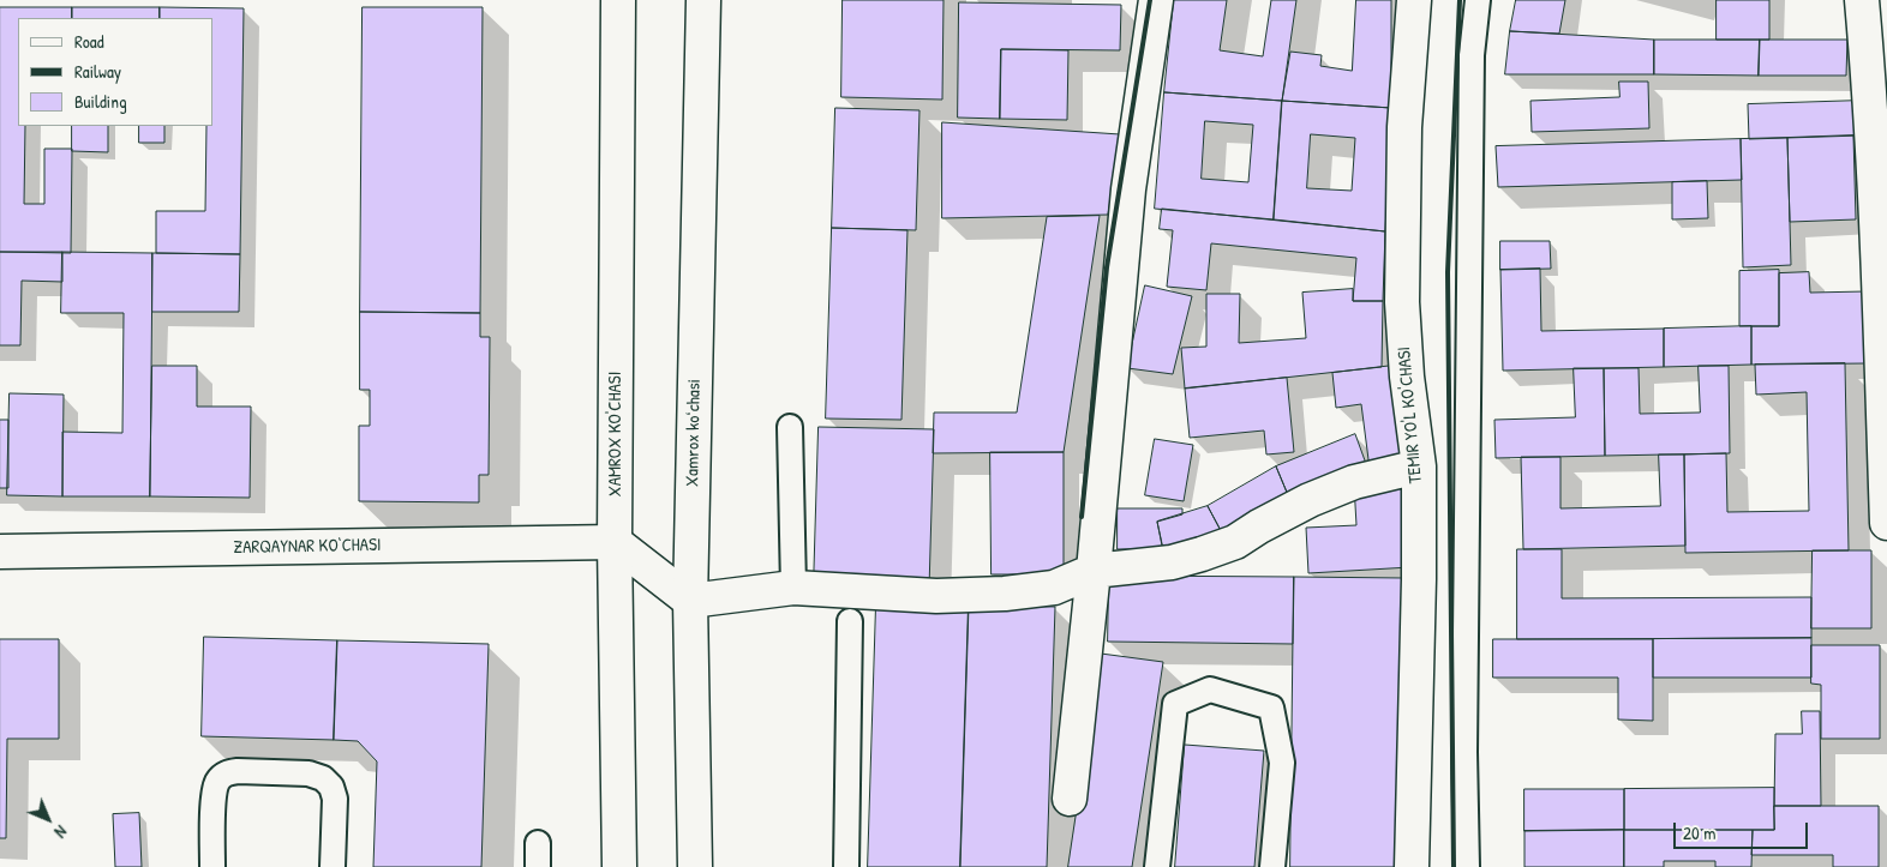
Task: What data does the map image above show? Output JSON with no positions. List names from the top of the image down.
{
  "streets": {
    "street": [
      "TEMIR YO'L KO'CHASI",
      "Xamrox koʻchasi",
      "XAMROX KO'CHASI",
      "ZARQAYNAR KO‘CHASI"
    ]
  },
  "crossings": [
    ["XAMROX KO'CHASI", "ZARQAYNAR KO‘CHASI"]
  ],
  "legend": ["Road", "Railway", "Building"],
  "scale_bar": "20 m",
  "north": "bottom right"
}
